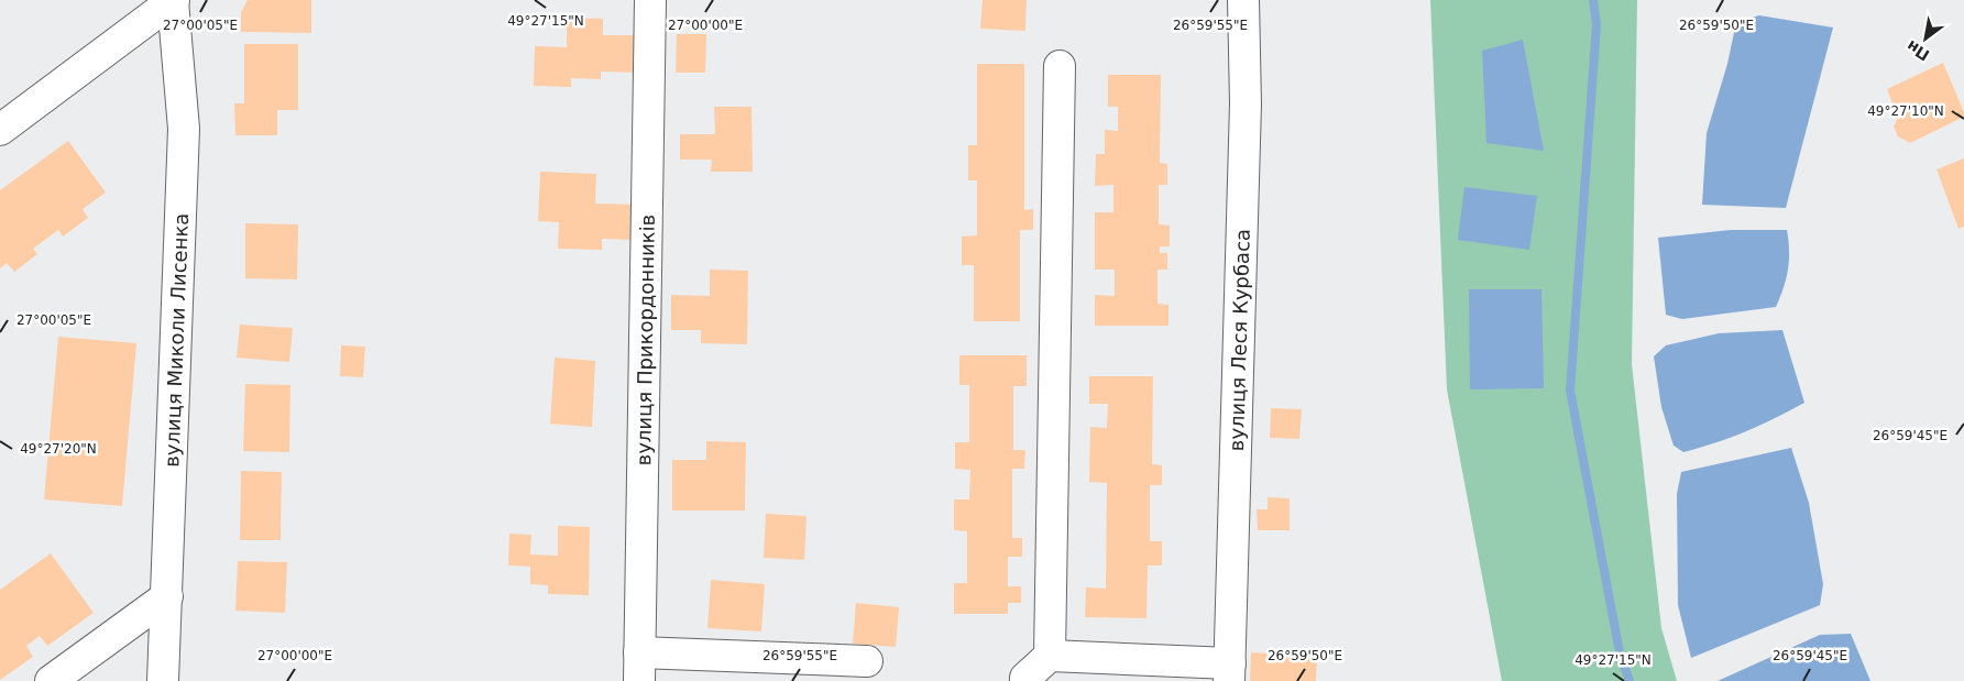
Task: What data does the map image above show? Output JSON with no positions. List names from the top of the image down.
{
  "streets": {
    "street": ["вулиця Миколи Лисенка", "вулиця Прикордонників", "вулиця Леся Курбаса"]
  },
  "north": "bottom left",
  "coordinates": [
    "49°27'15\"N",
    "27°00'05\"E",
    "27°00'00\"E",
    "26°59'55\"E",
    "26°59'50\"E",
    "49°27'10\"N",
    "26°59'45\"E",
    "49°27'20\"N"
  ]
}
